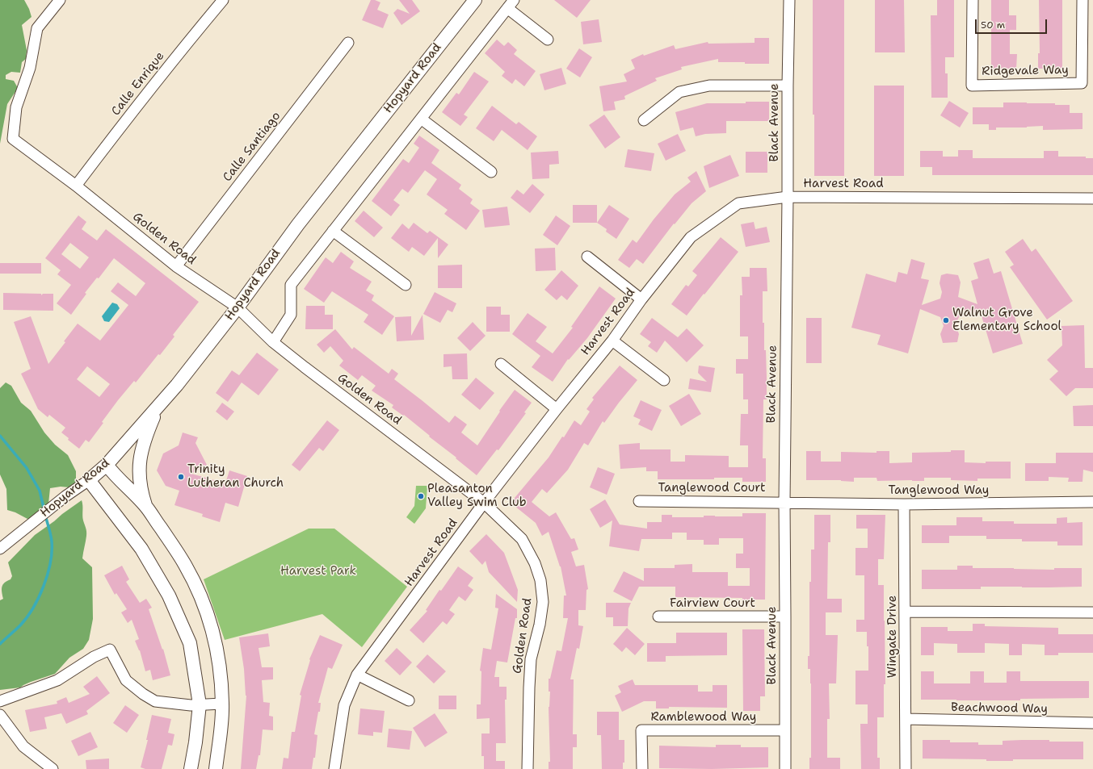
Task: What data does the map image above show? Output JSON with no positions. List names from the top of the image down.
{
  "streets": {
    "main road": ["Hopyard Road"],
    "street": [
      "Ridgevale Way",
      "Calle Enrique",
      "Black Avenue",
      "Calle Santiago",
      "Harvest Road",
      "Golden Road",
      "Tanglewood Court",
      "Tanglewood Way",
      "Fairview Court",
      "Wingate Drive",
      "Beachwood Way",
      "Ramblewood Way"
    ]
  },
  "crossings": [
    ["Hopyard Road", "Golden Road"],
    ["Calle Enrique", "Golden Road"],
    ["Black Avenue", "Harvest Road"],
    ["Black Avenue", "Tanglewood Court"],
    ["Black Avenue", "Tanglewood Way"],
    ["Black Avenue", "Fairview Court"],
    ["Black Avenue", "Ramblewood Way"],
    ["Calle Santiago", "Golden Road"],
    ["Harvest Road", "Golden Road"],
    ["Tanglewood Court", "Tanglewood Way"],
    ["Tanglewood Way", "Wingate Drive"],
    ["Wingate Drive", "Beachwood Way"]
  ],
  "parks": ["Harvest Park"],
  "places": ["Walnut Grove Elementary School", "Trinity Lutheran Church", "Pleasanton Valley Swim Club"],
  "scale_bar": "50 m"
}
